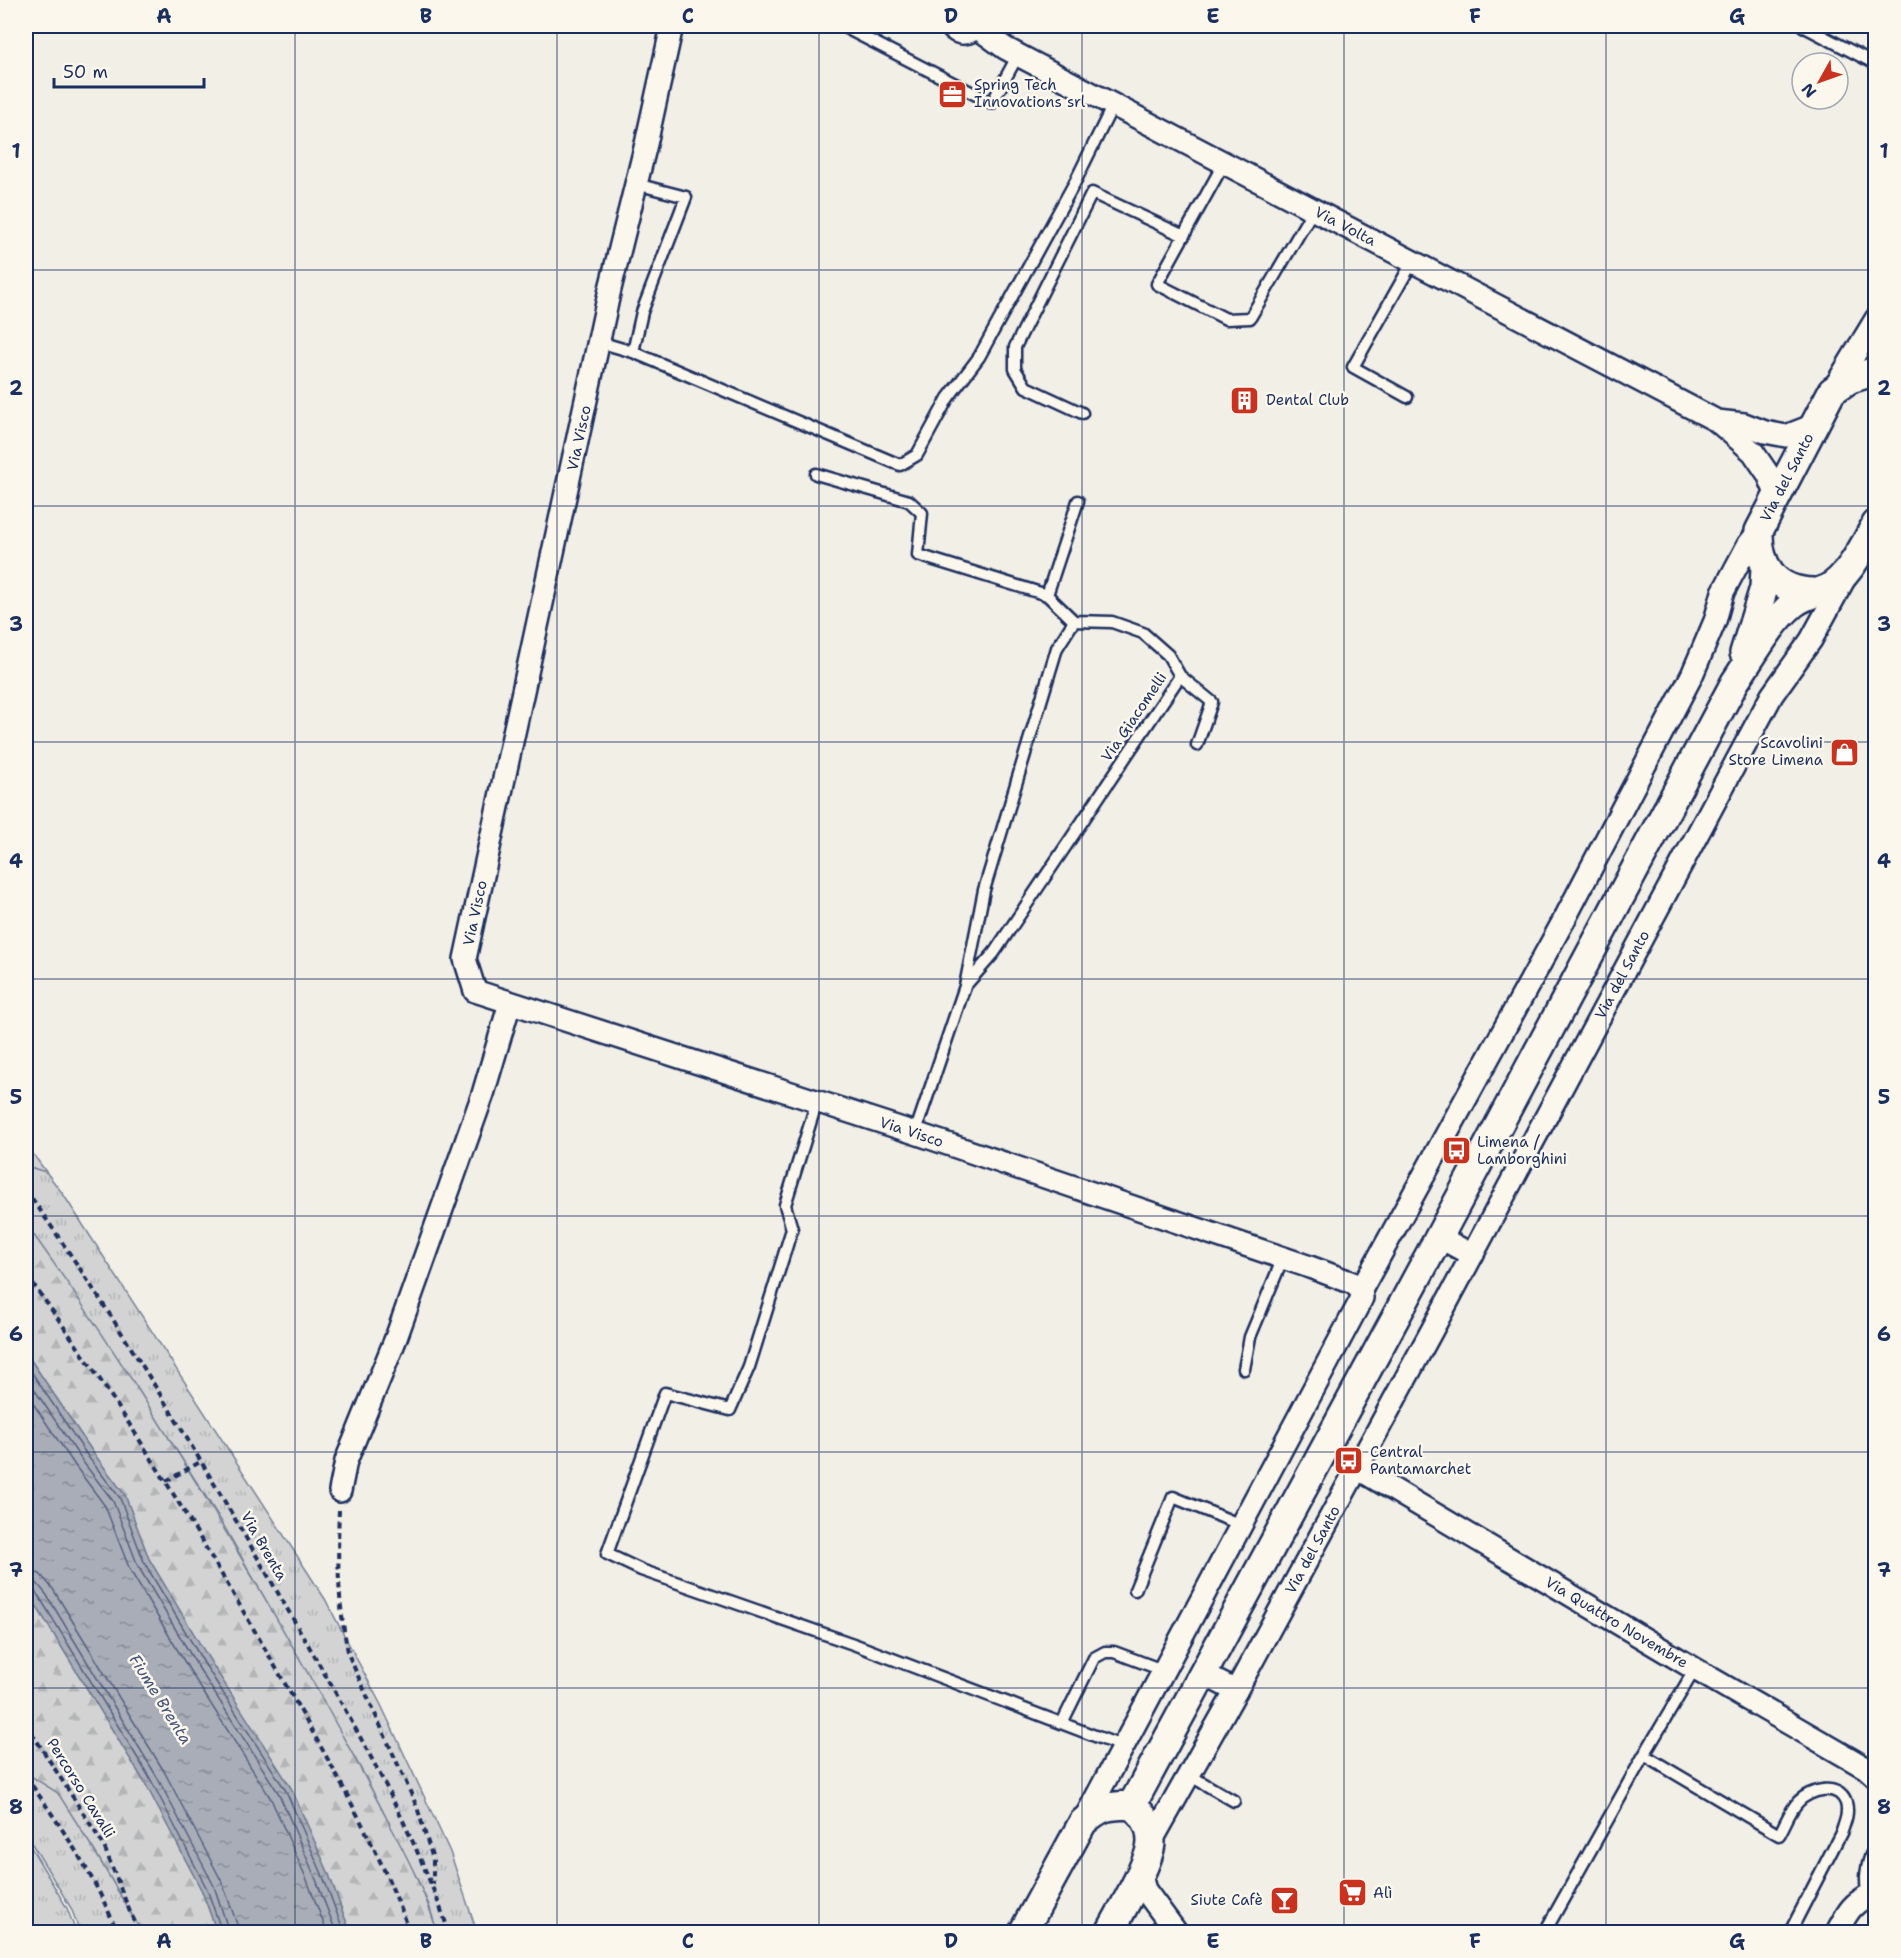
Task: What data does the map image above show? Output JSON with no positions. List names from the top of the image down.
{
  "streets": {
    "street": [
      "Via Volta",
      "Via Visco",
      "Via del Santo",
      "Via Quattro Novembre"
    ],
    "lane": ["Via Giacomelli"],
    "path": ["Via Brenta", "Percorso Cavalli"]
  },
  "crossings": [
    ["Via Visco", "Via Giacomelli"],
    ["Via del Santo", "Via Quattro Novembre"]
  ],
  "water": ["Fiume Brenta"],
  "places": {
    "office": ["Spring Tech Innovations srl"],
    "building": ["Dental Club"],
    "shop": ["Scavolini Store Limena"],
    "bus stop": ["Limena / Lamborghini", "Central Pantamarchet"],
    "supermarket": ["Alì"],
    "bar": ["Siute Cafè"]
  },
  "scale_bar": "50 m",
  "north": "bottom left",
  "grid": {
    "columns": [
      "A",
      "B",
      "C",
      "D",
      "E",
      "F",
      "G"
    ],
    "rows": [
      "1",
      "2",
      "3",
      "4",
      "5",
      "6",
      "7",
      "8"
    ]
  }
}
